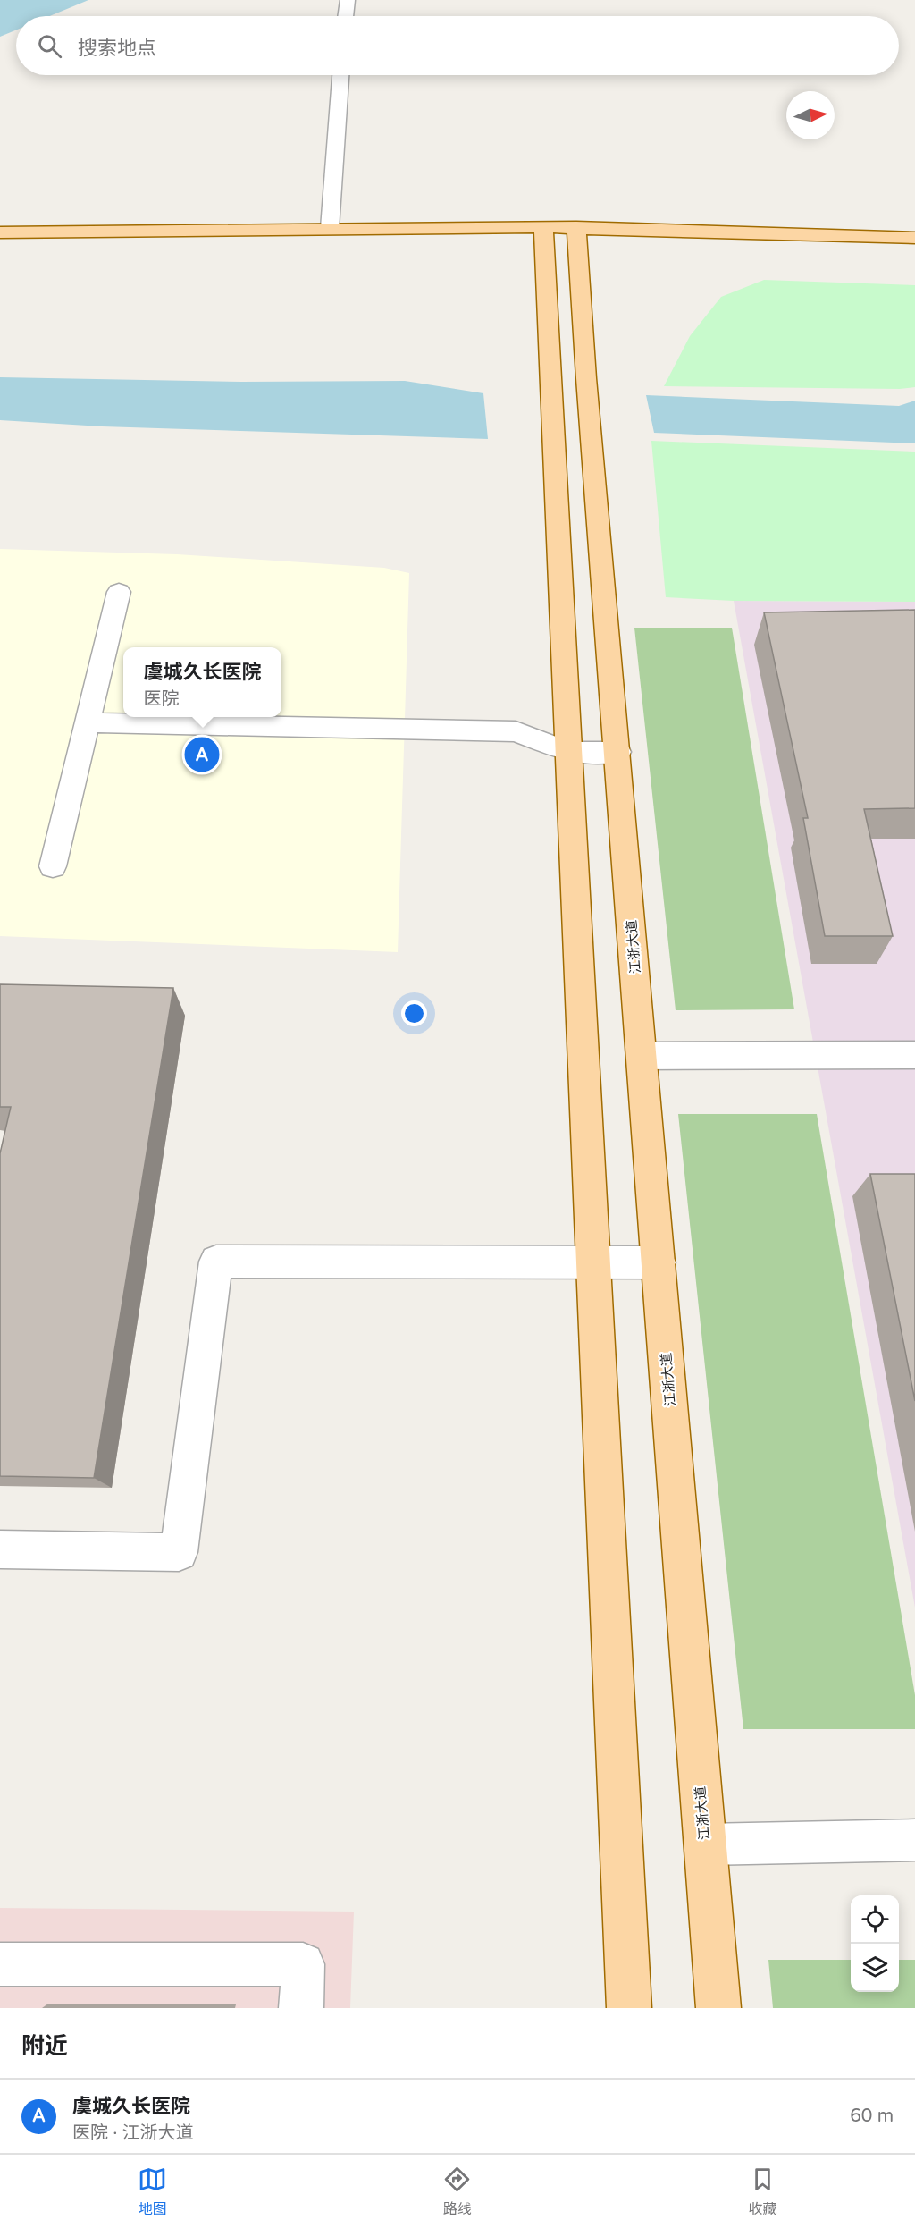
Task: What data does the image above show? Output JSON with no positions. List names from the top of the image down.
{
  "streets": {
    "main road": ["江浙大道"]
  },
  "north": "right",
  "page": {
    "search": "搜索地点",
    "popup": ["虞城久长医院", "医院"],
    "pins": "A",
    "heading": "附近",
    "list": [
      {
        "mark": "A",
        "name": "虞城久长医院",
        "note": "医院 · 江浙大道",
        "value": "60 m"
      }
    ],
    "nav": ["地图", "路线", "收藏"]
  }
}
